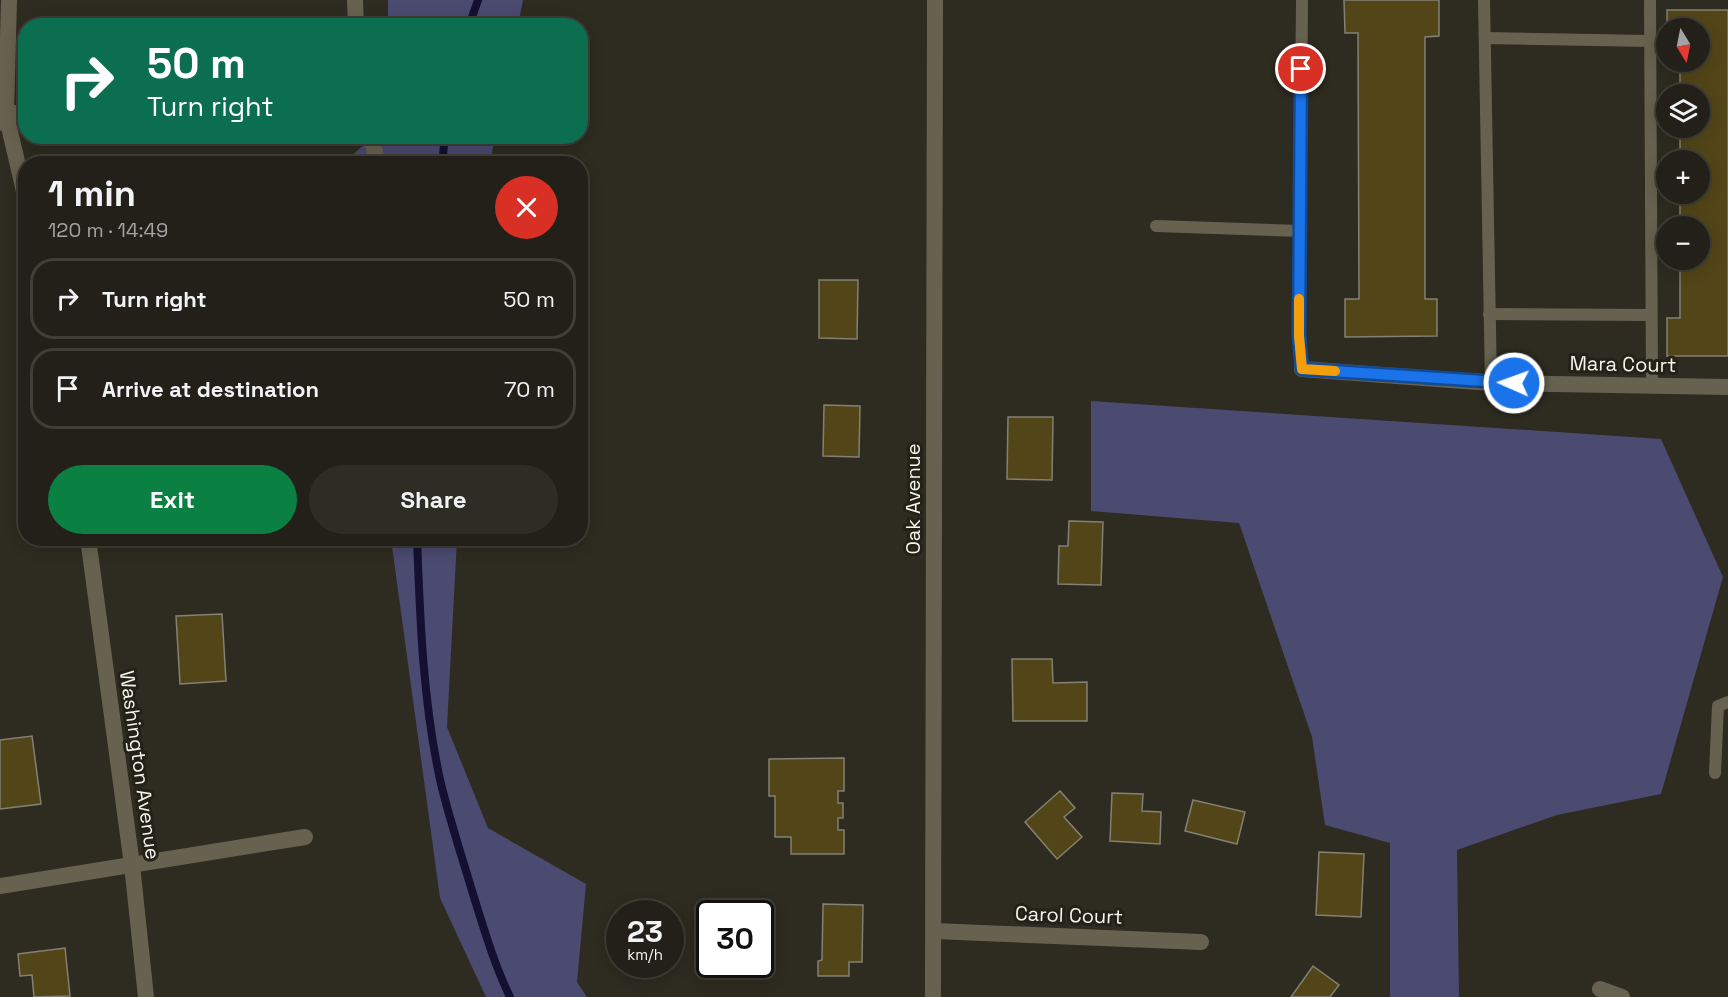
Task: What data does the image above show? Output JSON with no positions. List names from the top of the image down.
{
  "streets": {
    "street": [
      "Mara Court",
      "Oak Avenue",
      "Washington Avenue",
      "Carol Court"
    ]
  },
  "crossings": [
    ["Oak Avenue", "Carol Court"]
  ],
  "north": "bottom",
  "page": {
    "map_buttons": ["+", "−"],
    "turn": ["50 m", "Turn right"],
    "heading": ["1 min", "120 m · 14:49"],
    "list": [
      {
        "name": "Turn right",
        "value": "50 m"
      },
      {
        "name": "Arrive at destination",
        "value": "70 m"
      }
    ],
    "buttons": ["Exit", "Share"],
    "speed": "23 km/h",
    "limit": "30"
  }
}
